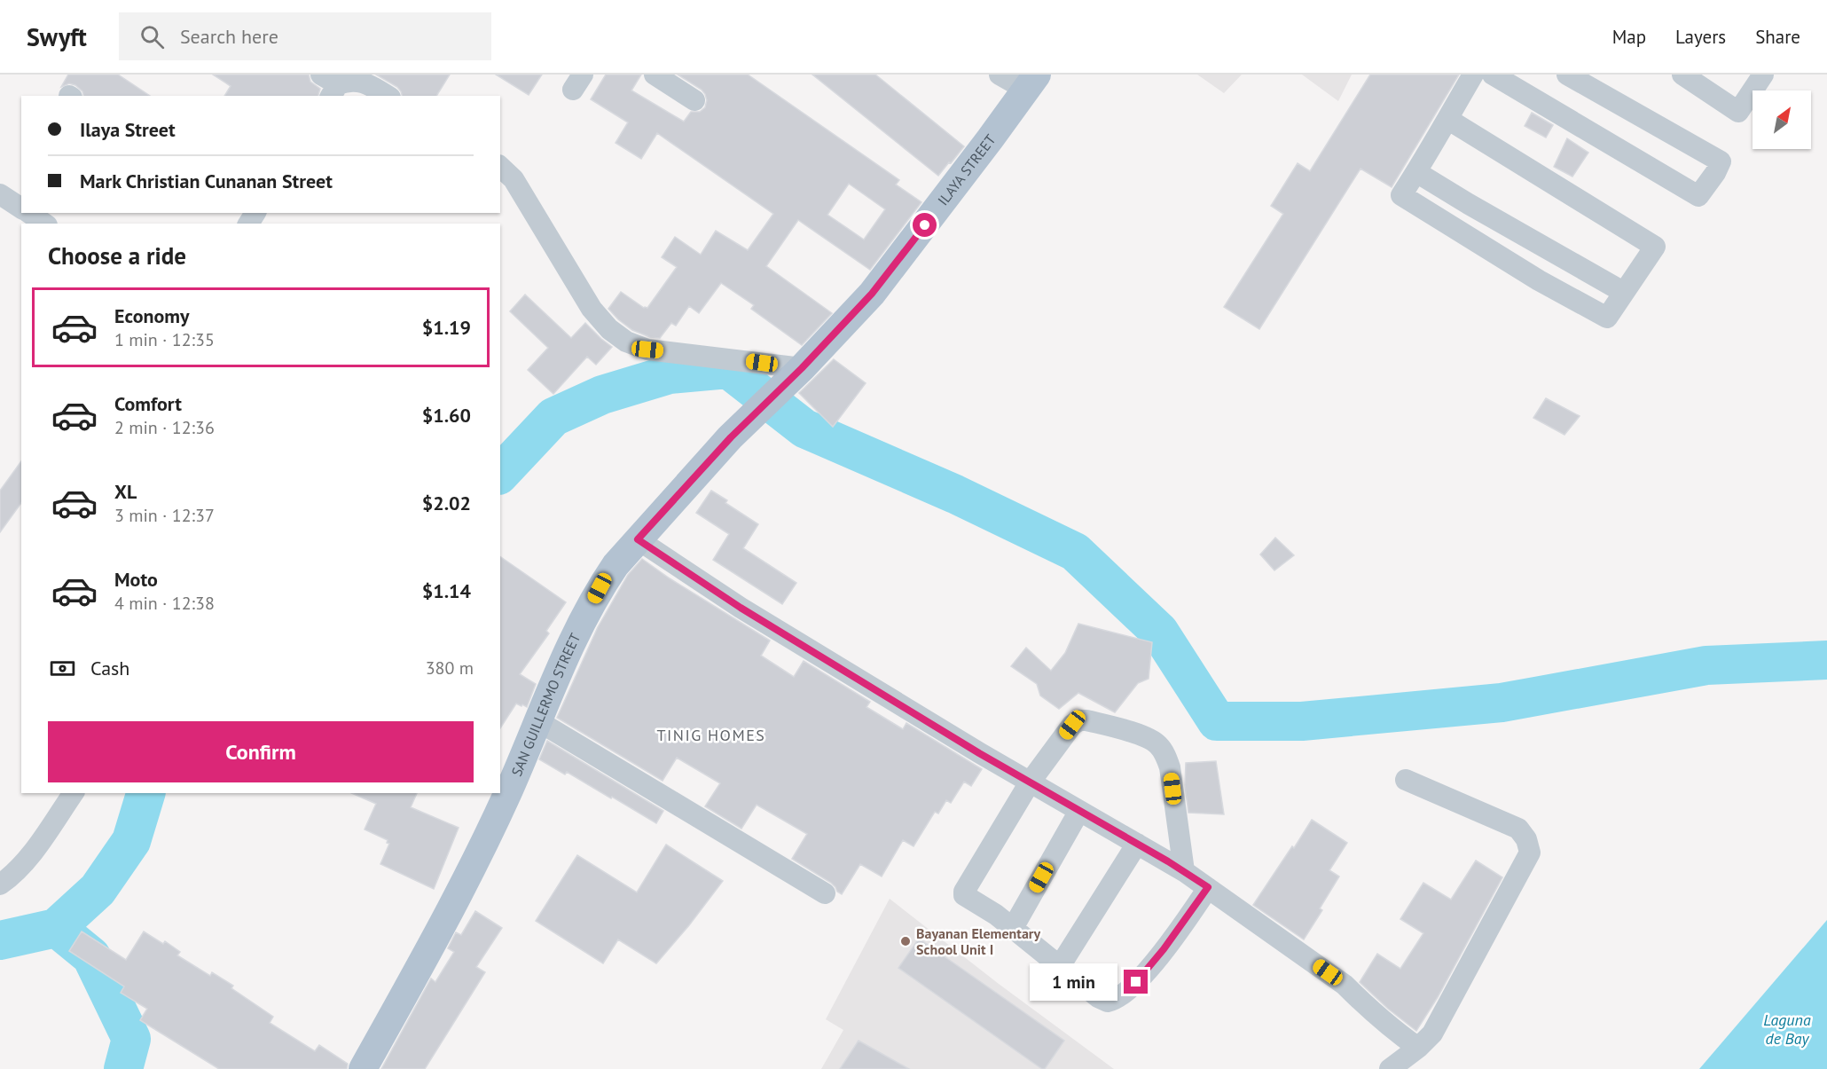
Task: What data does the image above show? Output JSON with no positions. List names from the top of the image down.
{
  "streets": {
    "main road": ["ILAYA STREET", "SAN GUILLERMO STREET"]
  },
  "crossings": [
    ["ILAYA STREET", "SAN GUILLERMO STREET"]
  ],
  "districts": ["TINIG HOMES"],
  "water": ["Laguna de Bay"],
  "places": ["Bayanan Elementary School Unit I"],
  "north": "top right",
  "page": {
    "header": "Swyft",
    "search": "Search here",
    "nav": ["Map", "Layers", "Share"],
    "banner": ["Ilaya Street", "Mark Christian Cunanan Street"],
    "heading": "Choose a ride",
    "list": [
      {
        "name": "Economy",
        "note": "1 min · 12:35",
        "value": "$1.19"
      },
      {
        "name": "Comfort",
        "note": "2 min · 12:36",
        "value": "$1.60"
      },
      {
        "name": "XL",
        "note": "3 min · 12:37",
        "value": "$2.02"
      },
      {
        "name": "Moto",
        "note": "4 min · 12:38",
        "value": "$1.14"
      }
    ],
    "pay": ["Cash", "380 m"],
    "buttons": "Confirm",
    "bubble": "1 min"
  }
}
